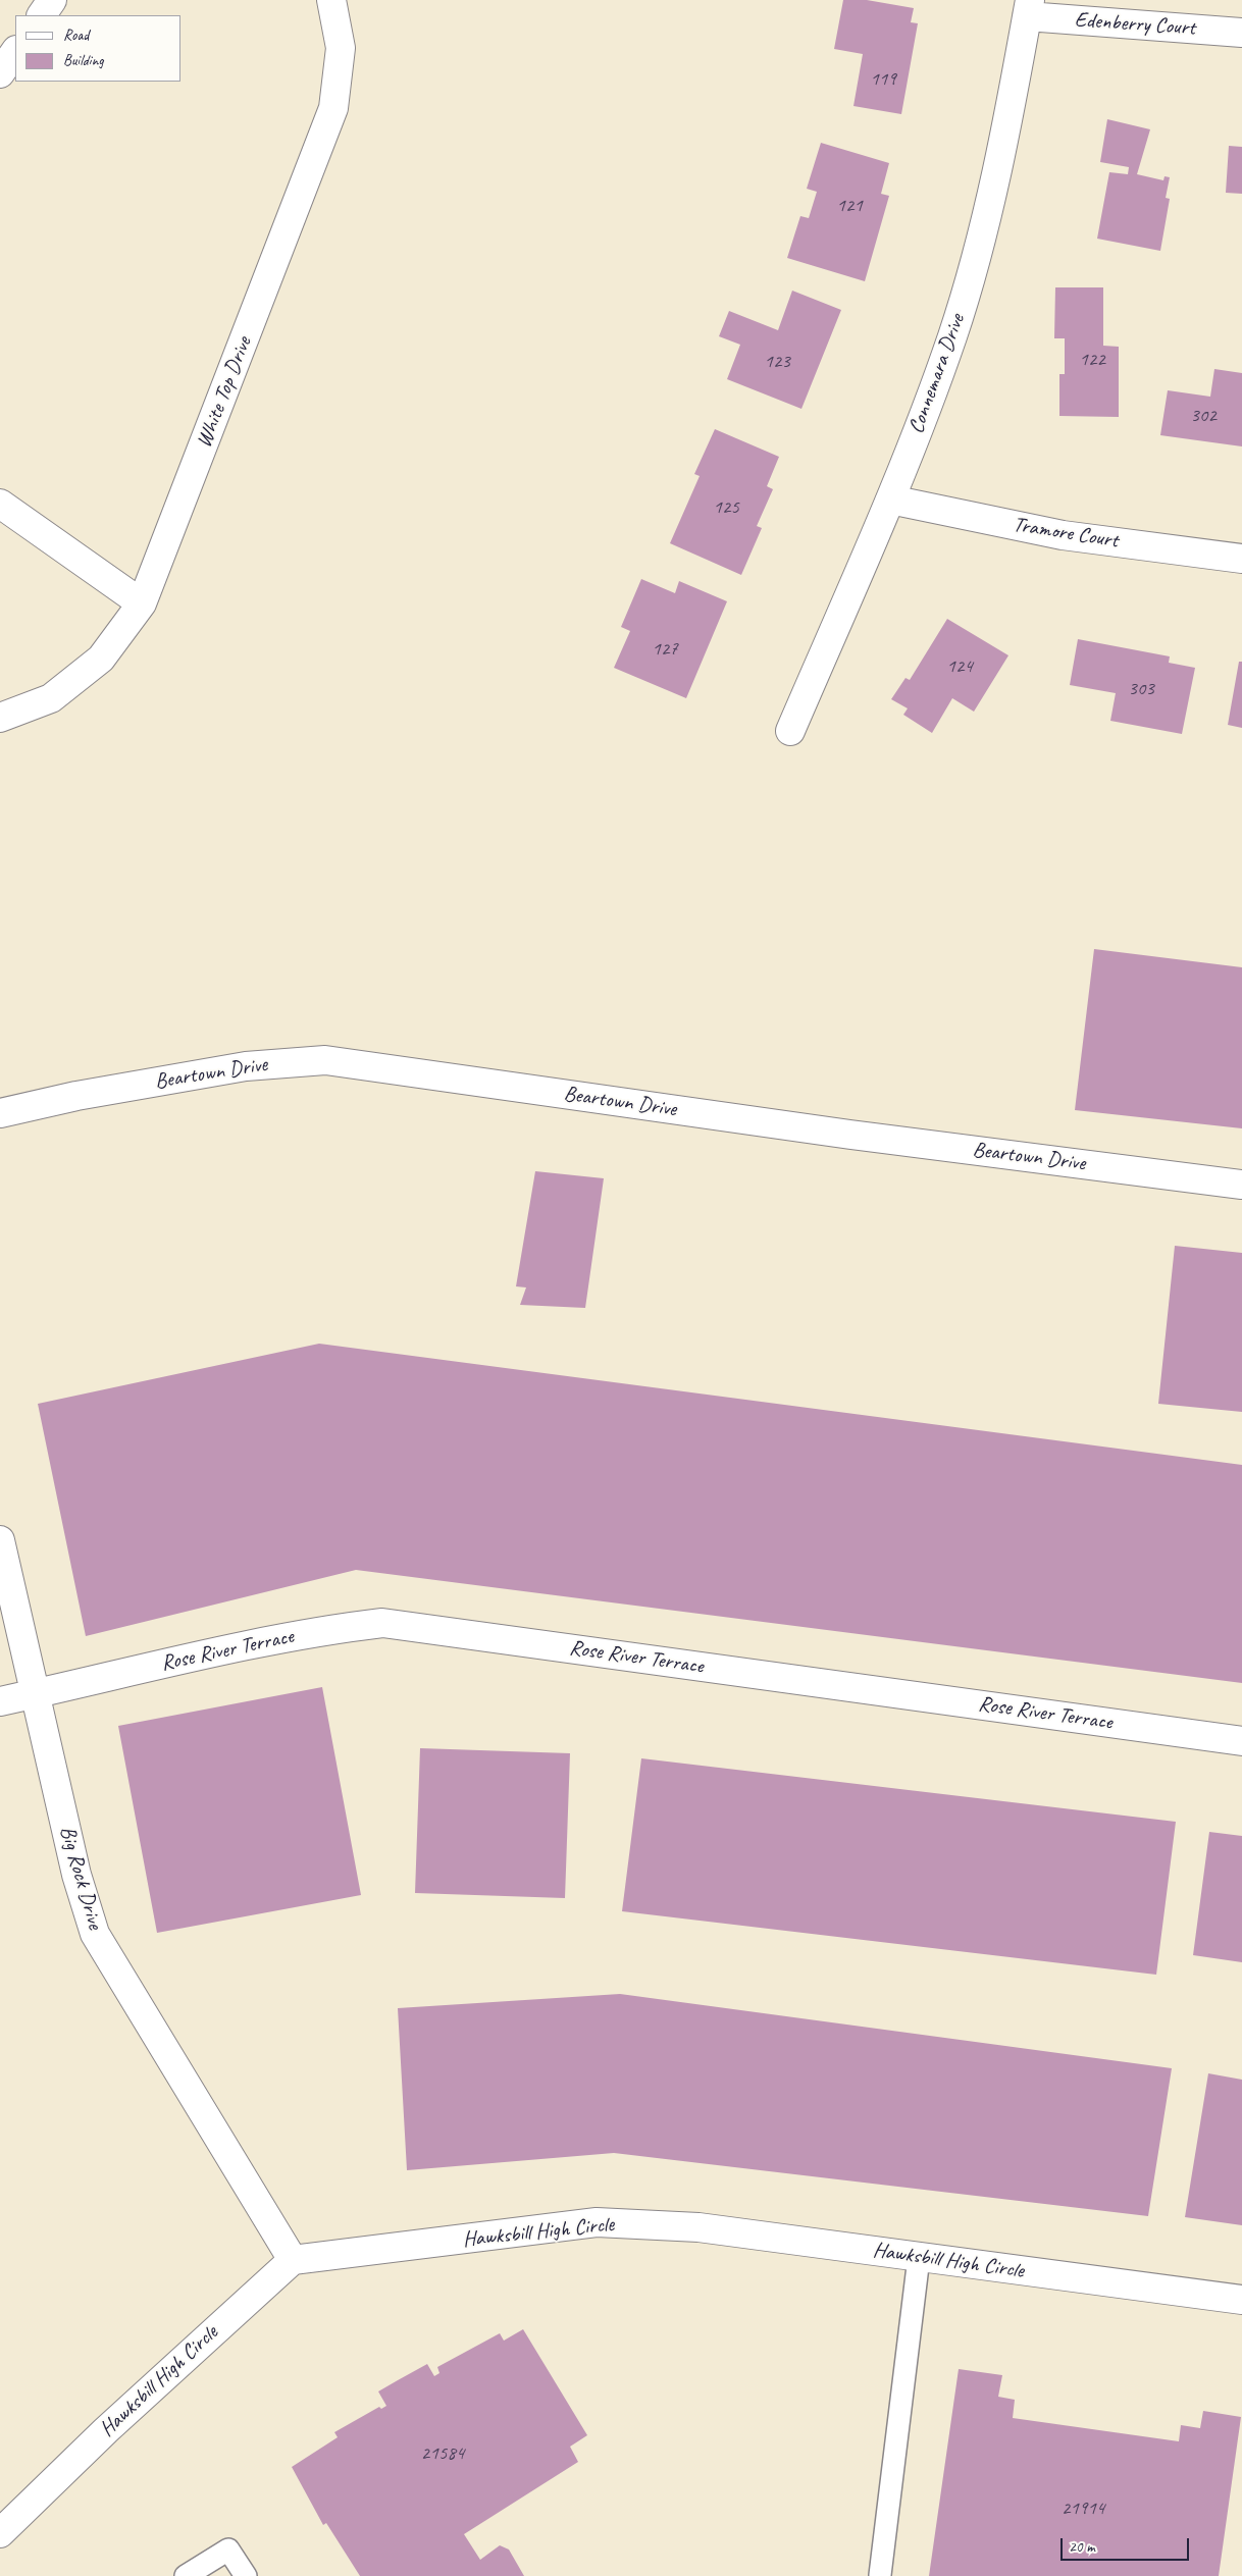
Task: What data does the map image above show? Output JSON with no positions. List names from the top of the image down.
{
  "streets": {
    "street": [
      "Edenberry Court",
      "Connemara Drive",
      "White Top Drive",
      "Tramore Court",
      "Beartown Drive",
      "Rose River Terrace",
      "Big Rock Drive",
      "Hawksbill High Circle"
    ]
  },
  "crossings": [
    ["Edenberry Court", "Connemara Drive"],
    ["Connemara Drive", "Tramore Court"],
    ["Rose River Terrace", "Big Rock Drive"],
    ["Big Rock Drive", "Hawksbill High Circle"]
  ],
  "house_numbers": [
    "119",
    "121",
    "122",
    "123",
    "302",
    "125",
    "127",
    "124",
    "303",
    "21584",
    "21914"
  ],
  "legend": ["Road", "Building"],
  "scale_bar": "20 m"
}
